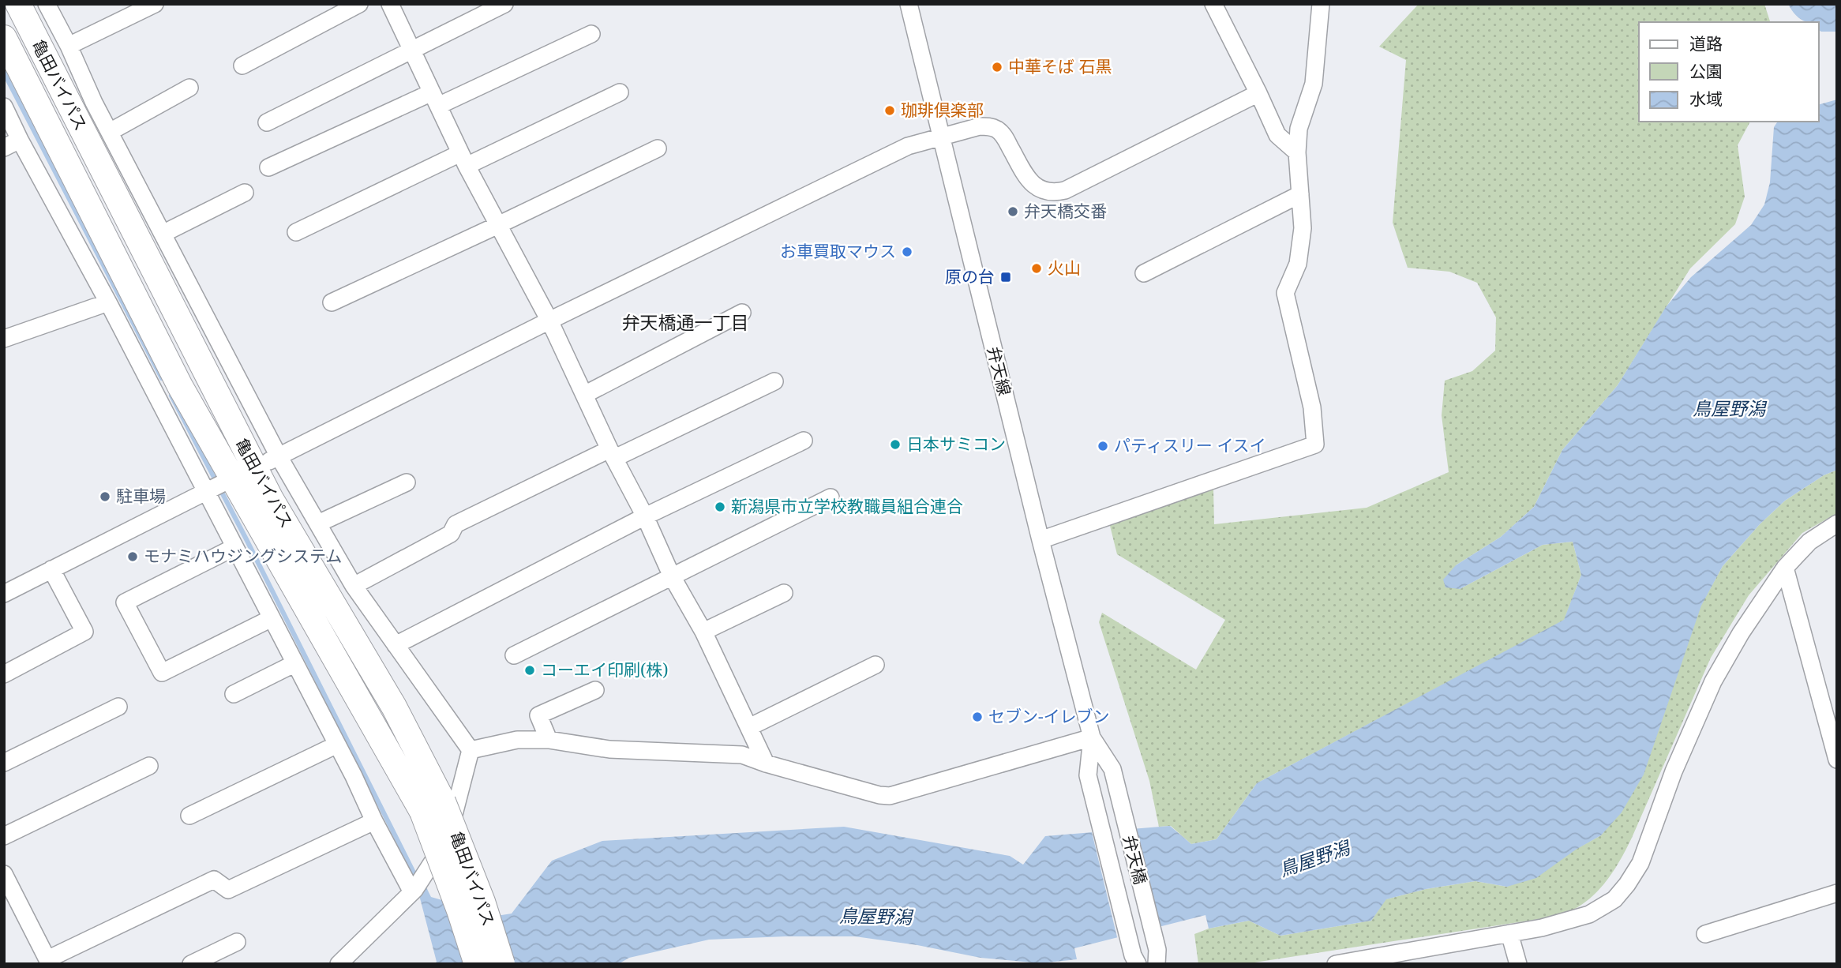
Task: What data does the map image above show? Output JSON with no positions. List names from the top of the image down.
{
  "streets": {
    "highway": ["亀田バイパス"],
    "street": ["弁天線", "弁天橋"]
  },
  "crossings": [
    ["弁天線", "弁天橋"]
  ],
  "districts": ["弁天橋通一丁目"],
  "water": ["鳥屋野潟"],
  "places": {
    "other": [
      "中華そば 石黒",
      "珈琲倶楽部",
      "弁天橋交番",
      "お車買取マウス",
      "火山",
      "日本サミコン",
      "パティスリー イスイ",
      "駐車場",
      "新潟県市立学校教職員組合連合",
      "モナミハウジングシステム",
      "コーエイ印刷(株)",
      "セブン-イレブン"
    ],
    "transit": ["原の台"]
  },
  "legend": ["道路", "公園", "水域"]
}
